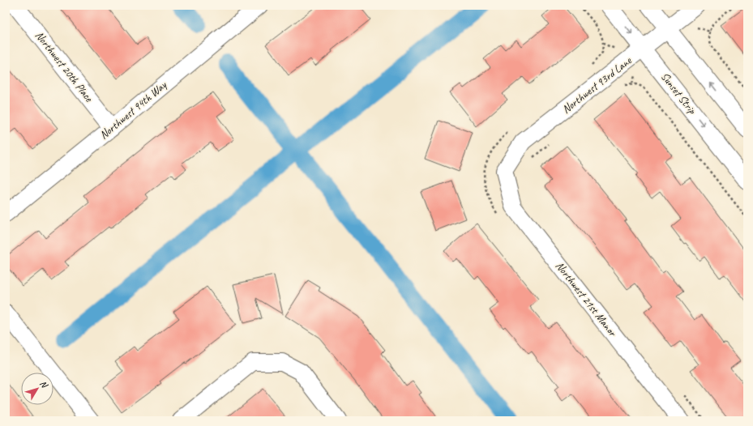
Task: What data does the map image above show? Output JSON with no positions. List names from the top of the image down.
{
  "streets": {
    "street": [
      "Northwest 20th Place",
      "Northwest 93rd Lane",
      "Sunset Strip",
      "Northwest 94th Way",
      "Northwest 21st Manor"
    ]
  },
  "crossings": [
    ["Northwest 20th Place", "Northwest 94th Way"],
    ["Northwest 93rd Lane", "Sunset Strip"],
    ["Northwest 93rd Lane", "Northwest 21st Manor"]
  ],
  "north": "top right"
}
